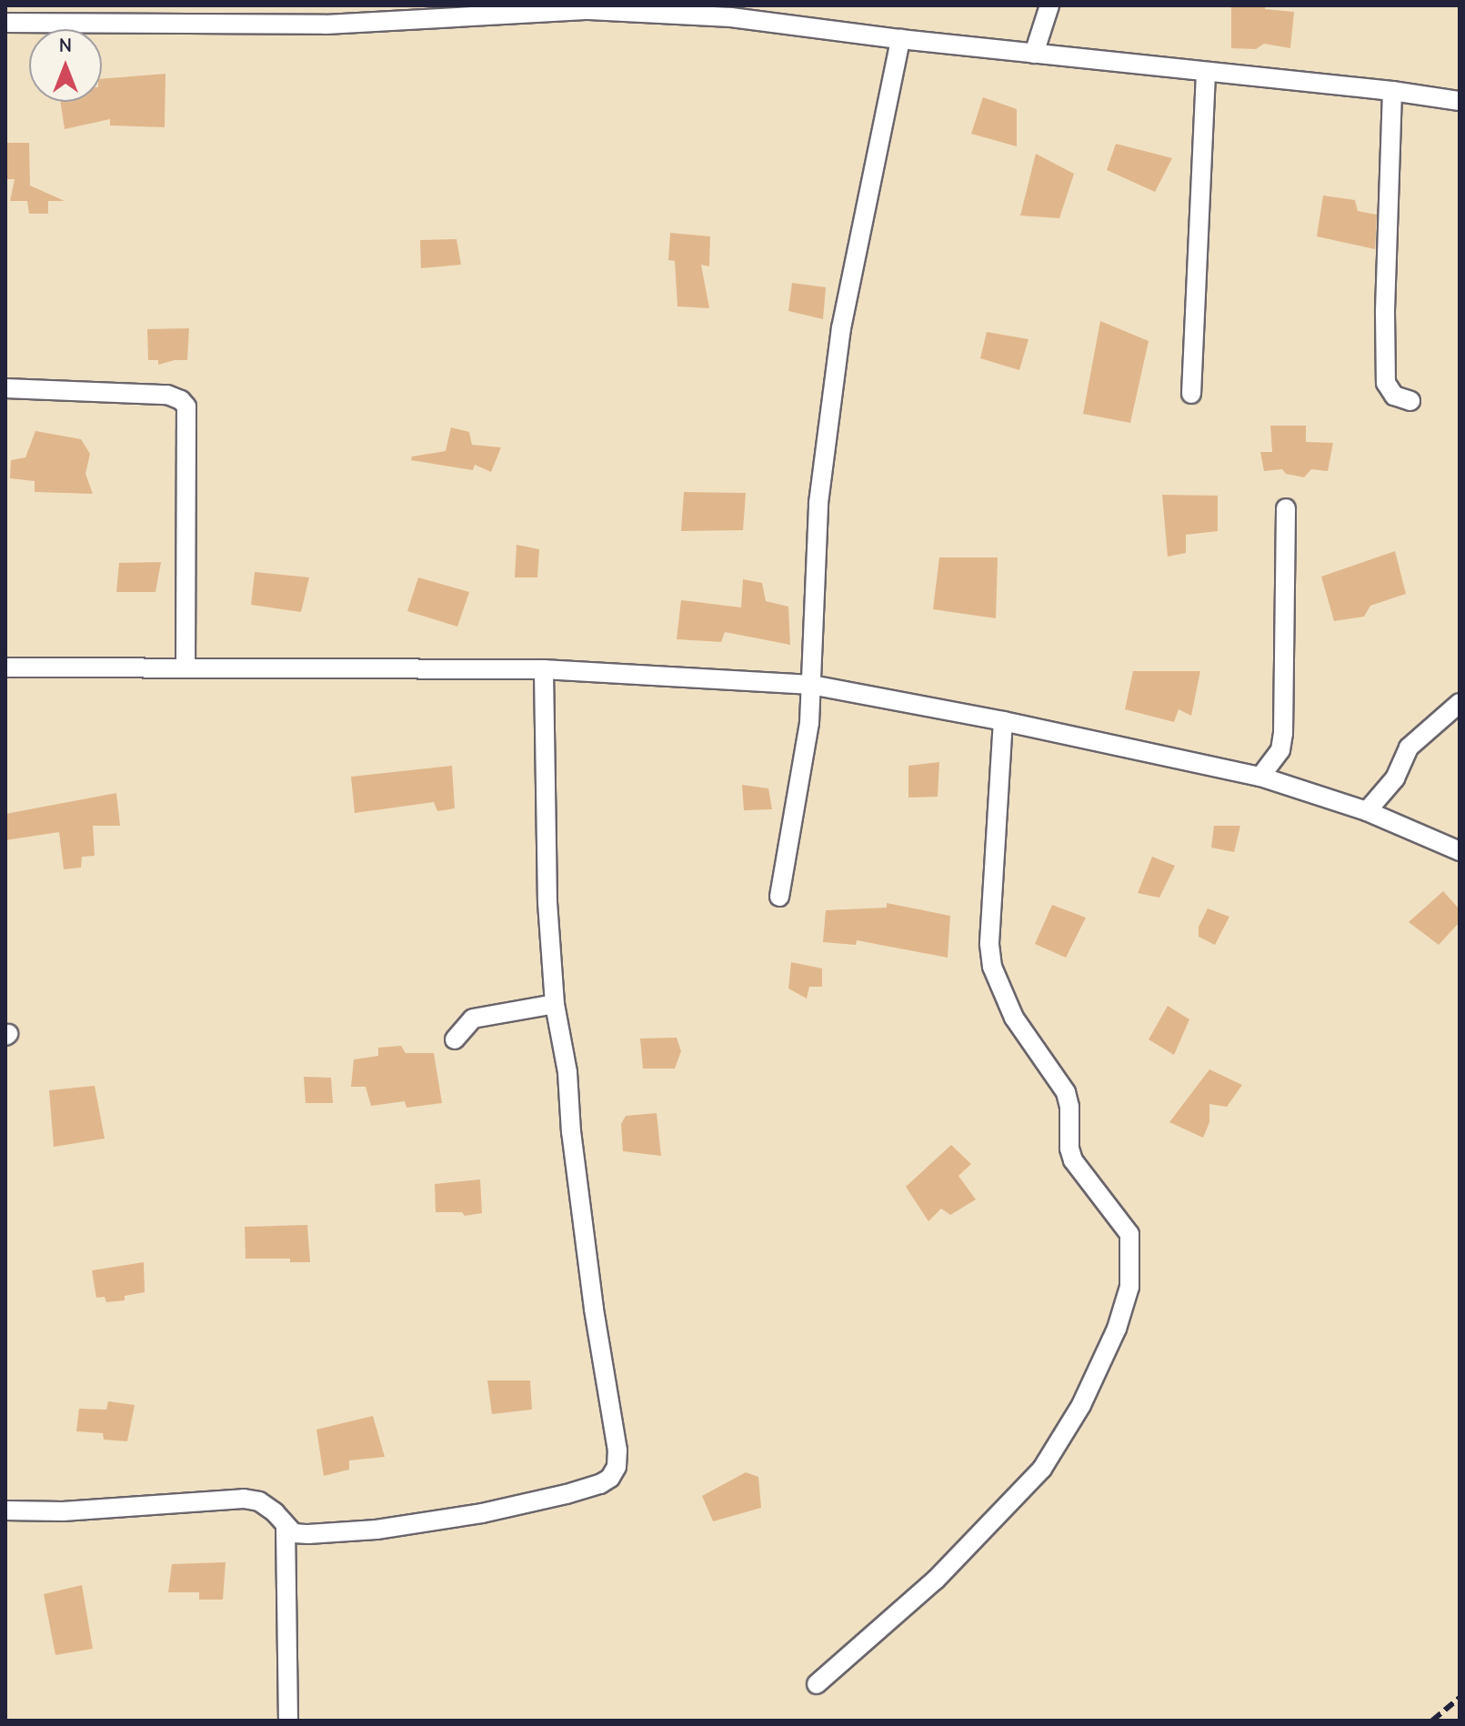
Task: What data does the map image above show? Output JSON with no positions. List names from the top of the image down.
{
  "north": "top"
}
